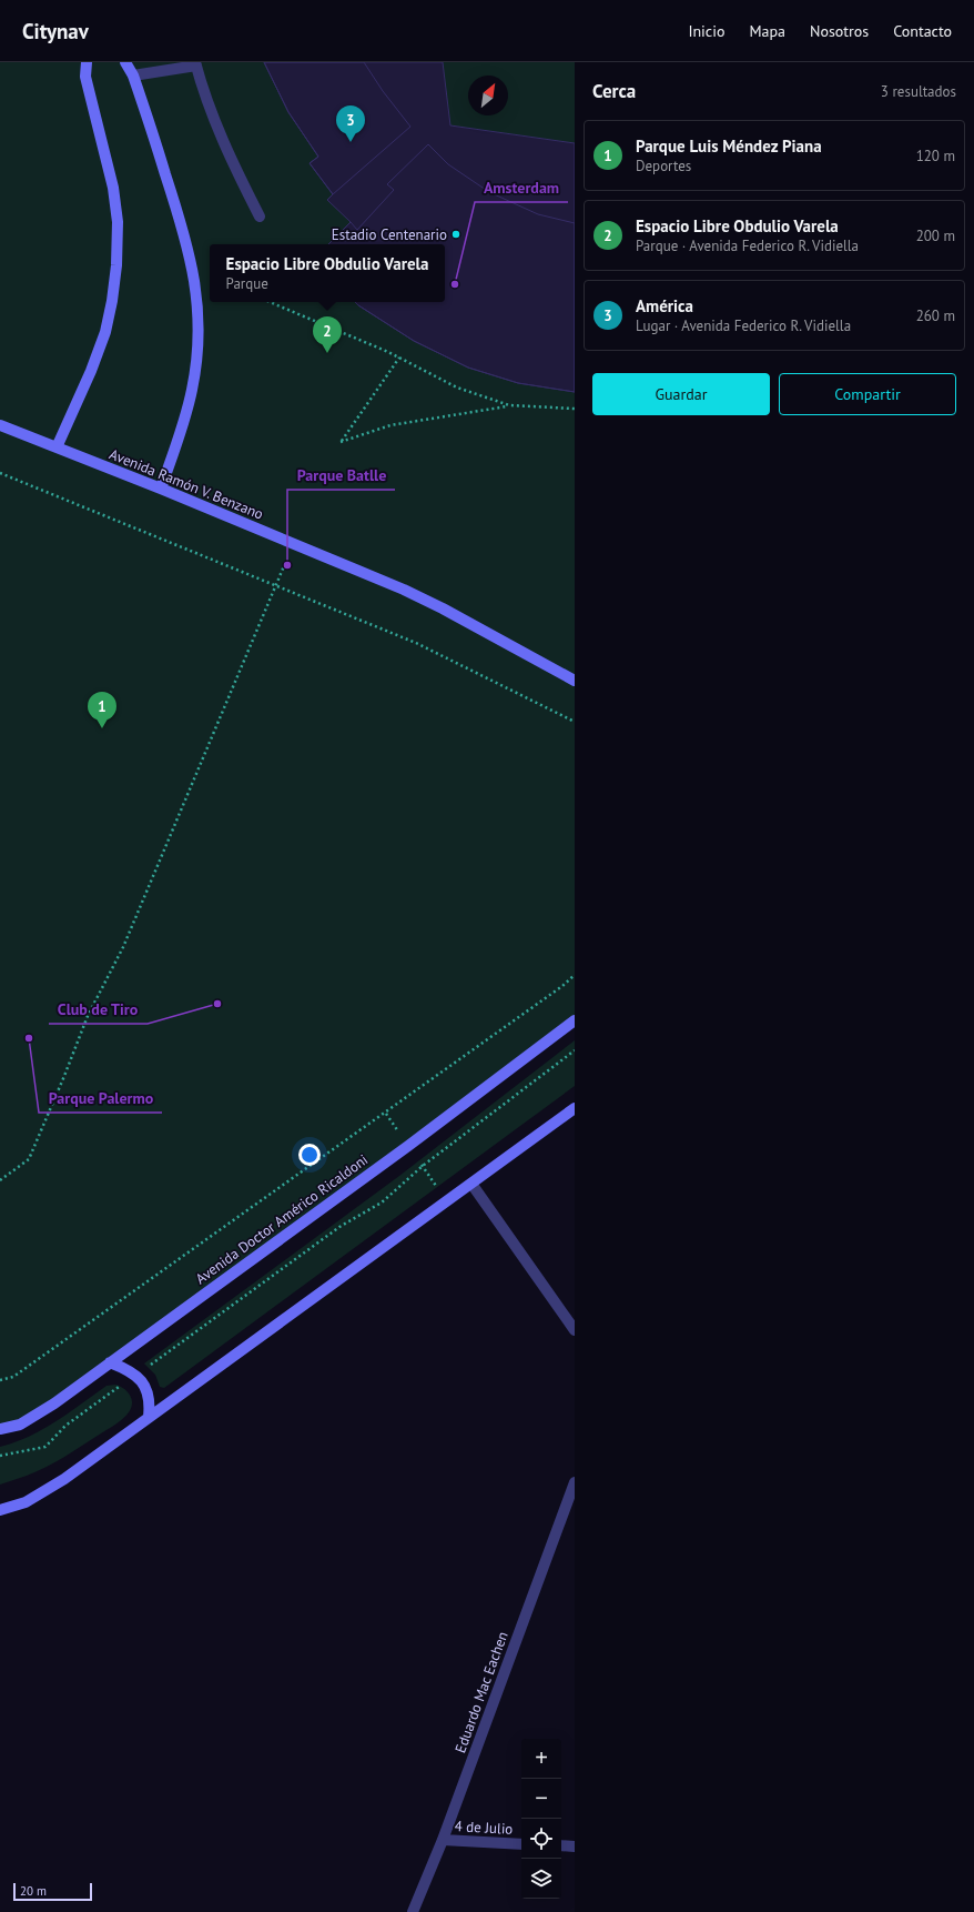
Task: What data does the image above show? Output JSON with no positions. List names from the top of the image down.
{
  "streets": {
    "street": [
      "Avenida Ramón V. Benzano",
      "Avenida Doctor Américo Ricaldoni",
      "Eduardo Mac Eachen",
      "4 de Julio"
    ]
  },
  "crossings": [
    ["Eduardo Mac Eachen", "4 de Julio"]
  ],
  "places": [
    "Estadio Centenario",
    "Amsterdam",
    "Parque Batlle",
    "Club de Tiro",
    "Parque Palermo"
  ],
  "scale_bar": "20 m",
  "north": "top right",
  "page": {
    "header": "Citynav",
    "nav": [
      "Inicio",
      "Mapa",
      "Nosotros",
      "Contacto"
    ],
    "heading": ["Cerca", "3 resultados"],
    "pins": ["3", "2", "1"],
    "list": [
      {
        "mark": "1",
        "name": "Parque Luis Méndez Piana",
        "note": "Deportes",
        "value": "120 m"
      },
      {
        "mark": "2",
        "name": "Espacio Libre Obdulio Varela",
        "note": "Parque · Avenida Federico R. Vidiella",
        "value": "200 m"
      },
      {
        "mark": "3",
        "name": "América",
        "note": "Lugar · Avenida Federico R. Vidiella",
        "value": "260 m"
      }
    ],
    "popup": ["Espacio Libre Obdulio Varela", "Parque"],
    "buttons": ["Guardar", "Compartir"],
    "map_buttons": ["+", "−"],
    "scale": "20 m"
  }
}
